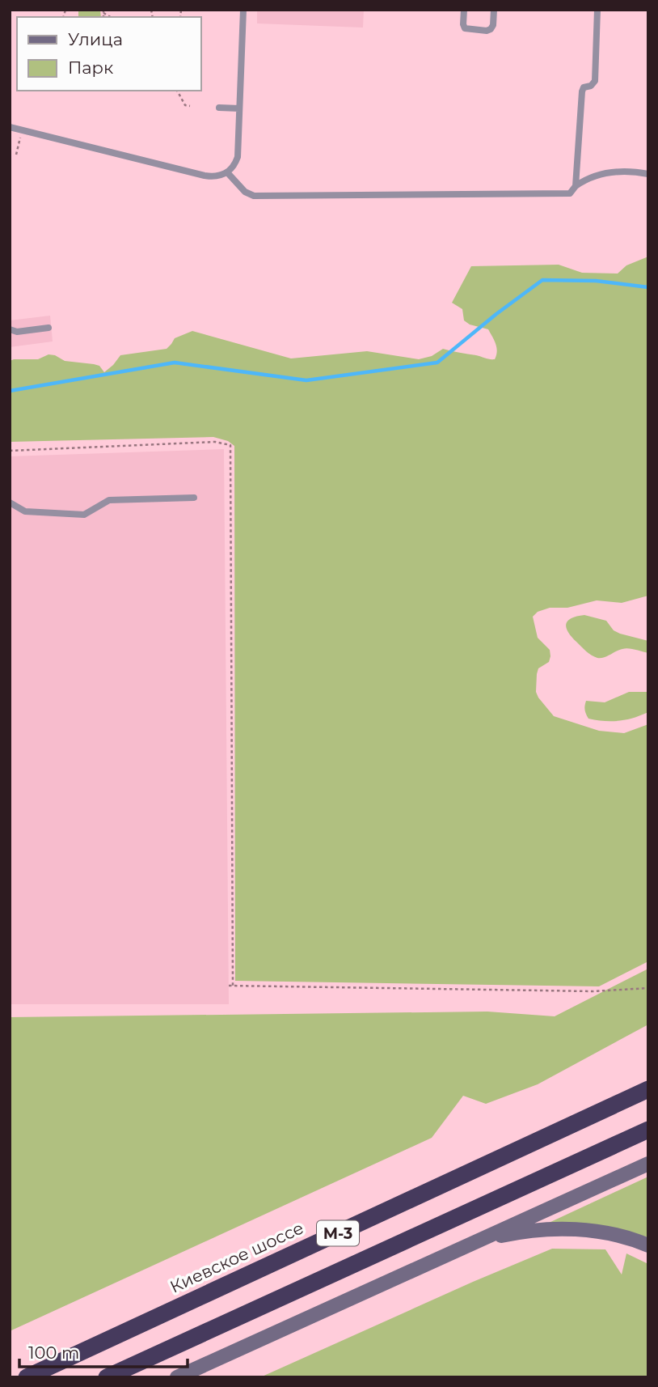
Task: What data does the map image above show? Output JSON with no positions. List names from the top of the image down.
{
  "streets": {
    "highway": ["М-3", "Киевское шоссе"]
  },
  "legend": ["Улица", "Парк"],
  "scale_bar": "100 m"
}
